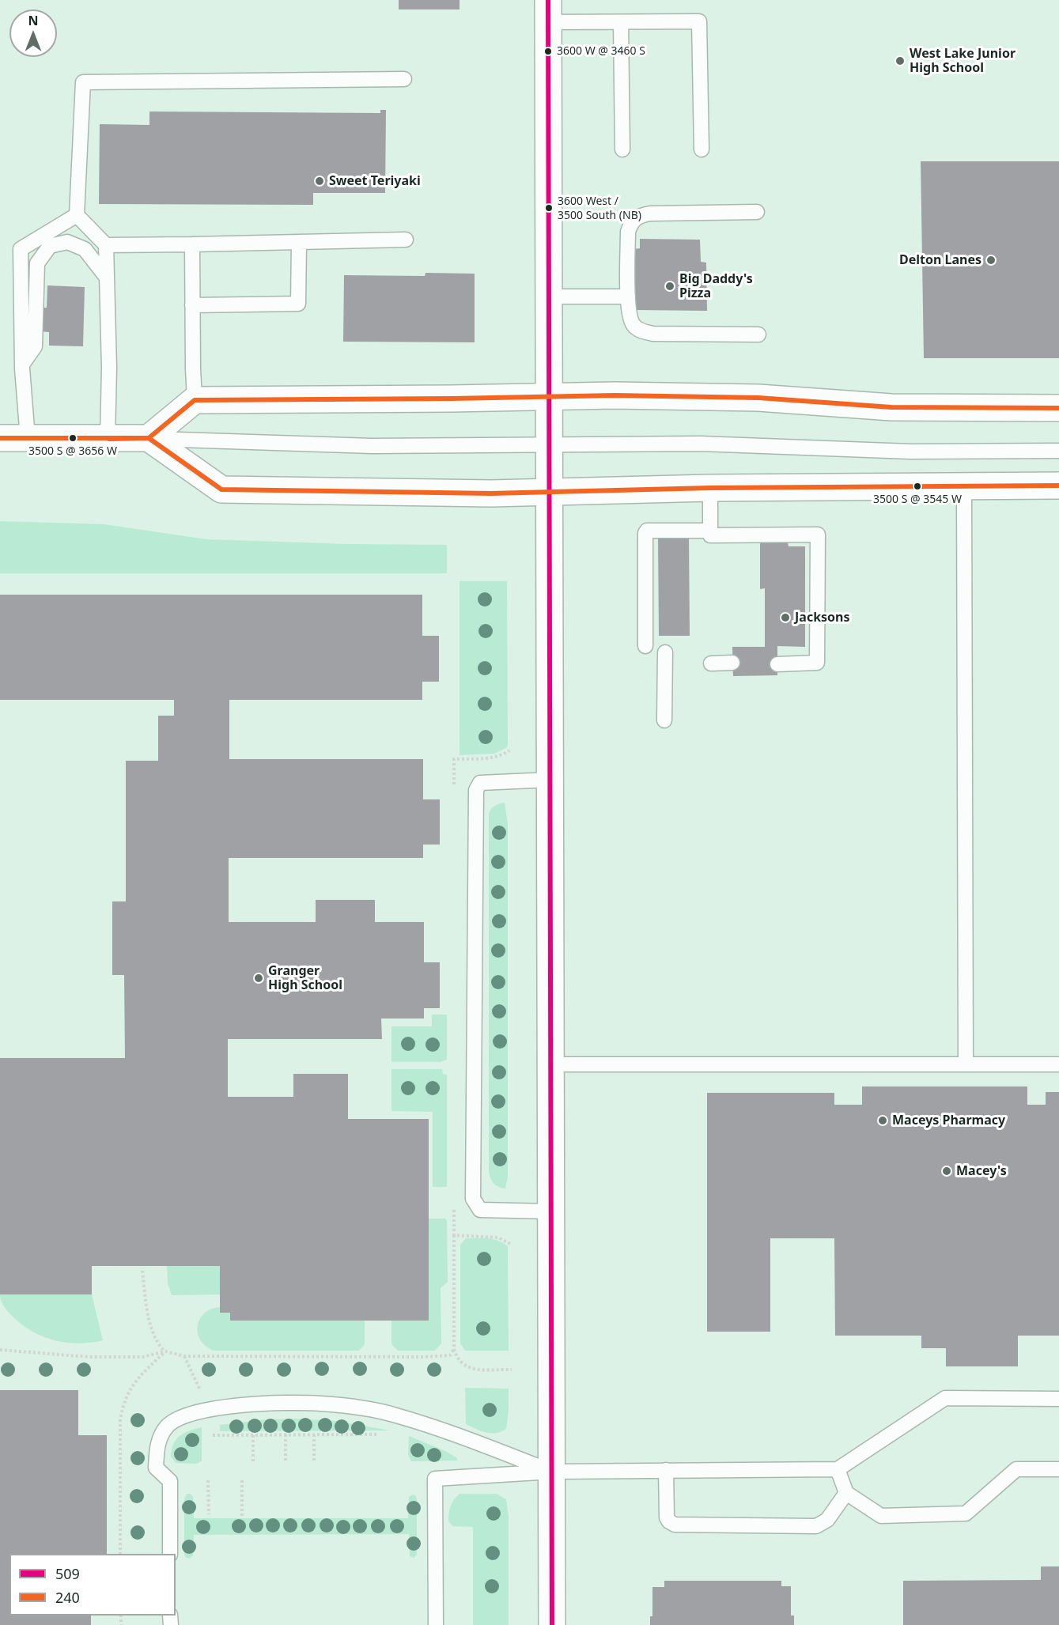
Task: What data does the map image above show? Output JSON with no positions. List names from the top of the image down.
{
  "places": [
    "3600 W @ 3460 S",
    "West Lake Junior High School",
    "Sweet Teriyaki",
    "3600 West / 3500 South (NB)",
    "Delton Lanes",
    "Big Daddy's Pizza",
    "3500 S @ 3656 W",
    "3500 S @ 3545 W",
    "Jacksons",
    "Granger High School",
    "Maceys Pharmacy",
    "Macey's"
  ],
  "lines": ["transit line 509", "transit line 240"],
  "legend": ["509", "240"],
  "north": "top"
}
